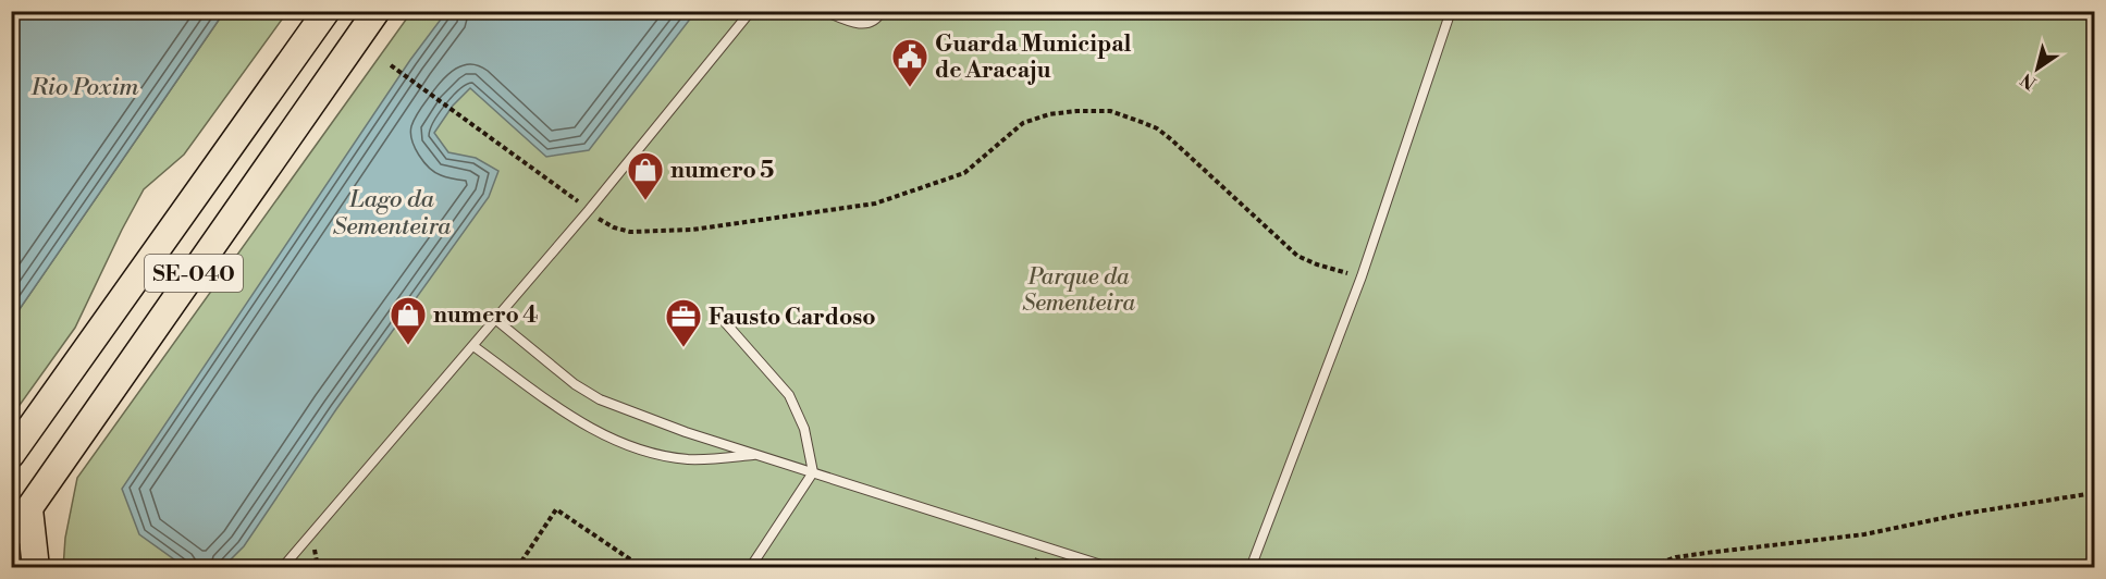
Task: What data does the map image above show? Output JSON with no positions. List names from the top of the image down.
{
  "streets": {
    "main road": ["SE-040"]
  },
  "water": ["Rio Poxim", "Lago da Sementeira"],
  "parks": ["Parque da Sementeira"],
  "places": {
    "public building": ["Guarda Municipal de Aracaju"],
    "shop": ["numero 5", "numero 4"],
    "office": ["Fausto Cardoso"]
  },
  "north": "bottom left"
}
